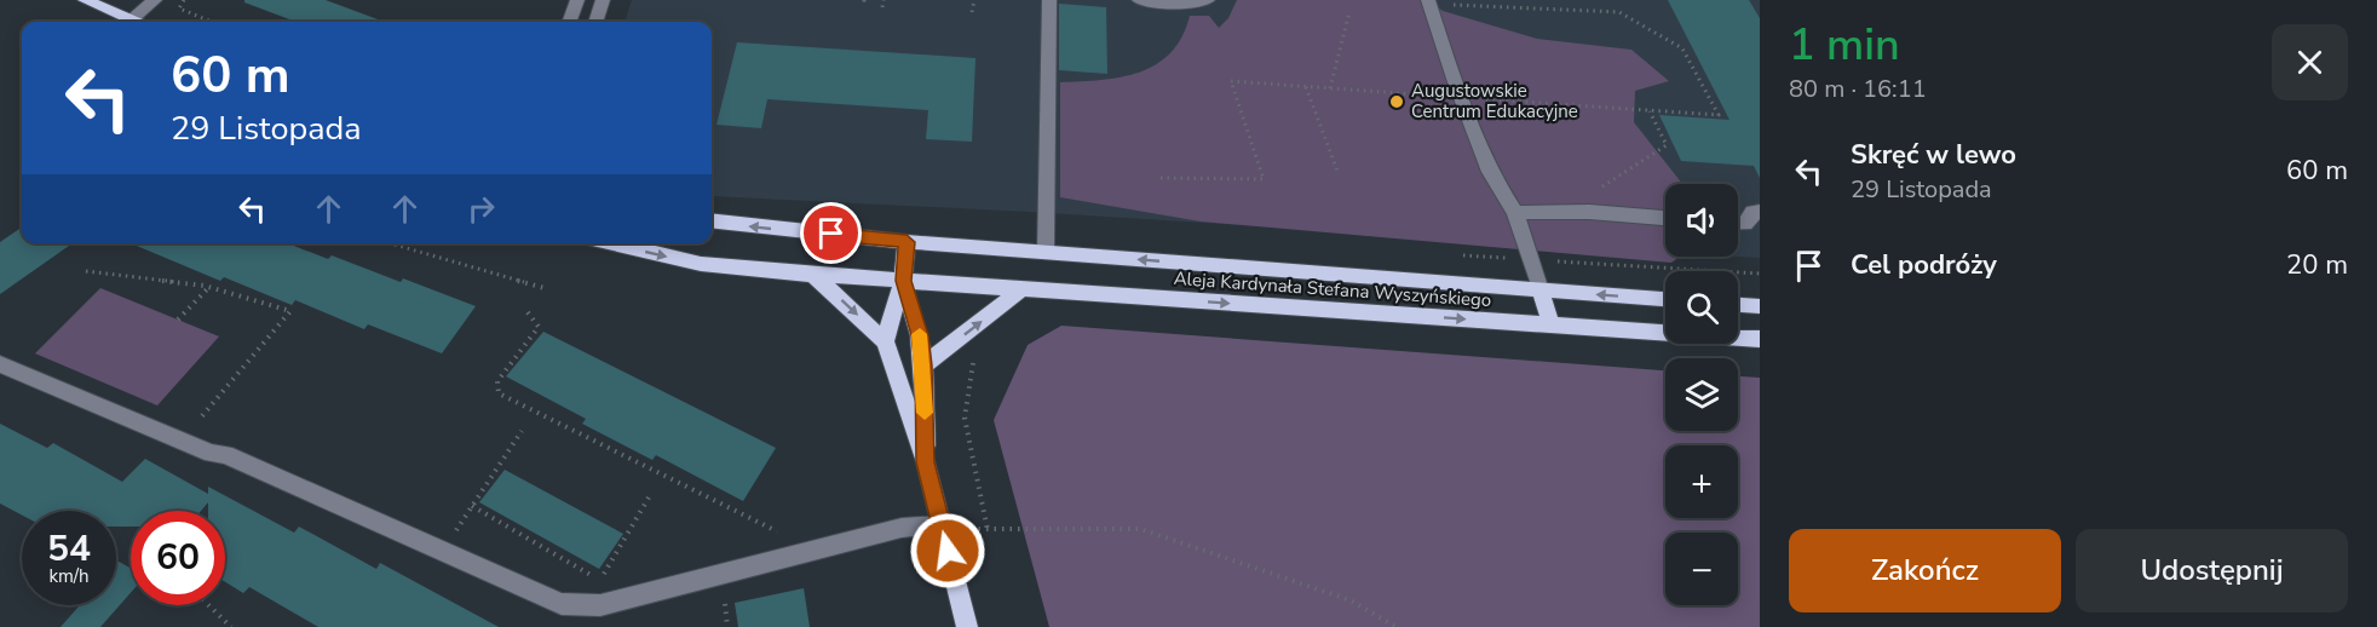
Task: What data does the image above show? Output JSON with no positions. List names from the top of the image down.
{
  "streets": {
    "main road": ["Aleja Kardynała Stefana Wyszyńskiego"]
  },
  "places": ["Augustowskie Centrum Edukacyjne"],
  "page": {
    "heading": ["1 min", "80 m · 16:11"],
    "turn": ["60 m", "29 Listopada"],
    "list": [
      {
        "name": "Skręć w lewo",
        "note": "29 Listopada",
        "value": "60 m"
      },
      {
        "name": "Cel podróży",
        "value": "20 m"
      }
    ],
    "map_buttons": ["+", "−"],
    "speed": "54 km/h",
    "limit": "60",
    "buttons": ["Zakończ", "Udostępnij"]
  }
}
